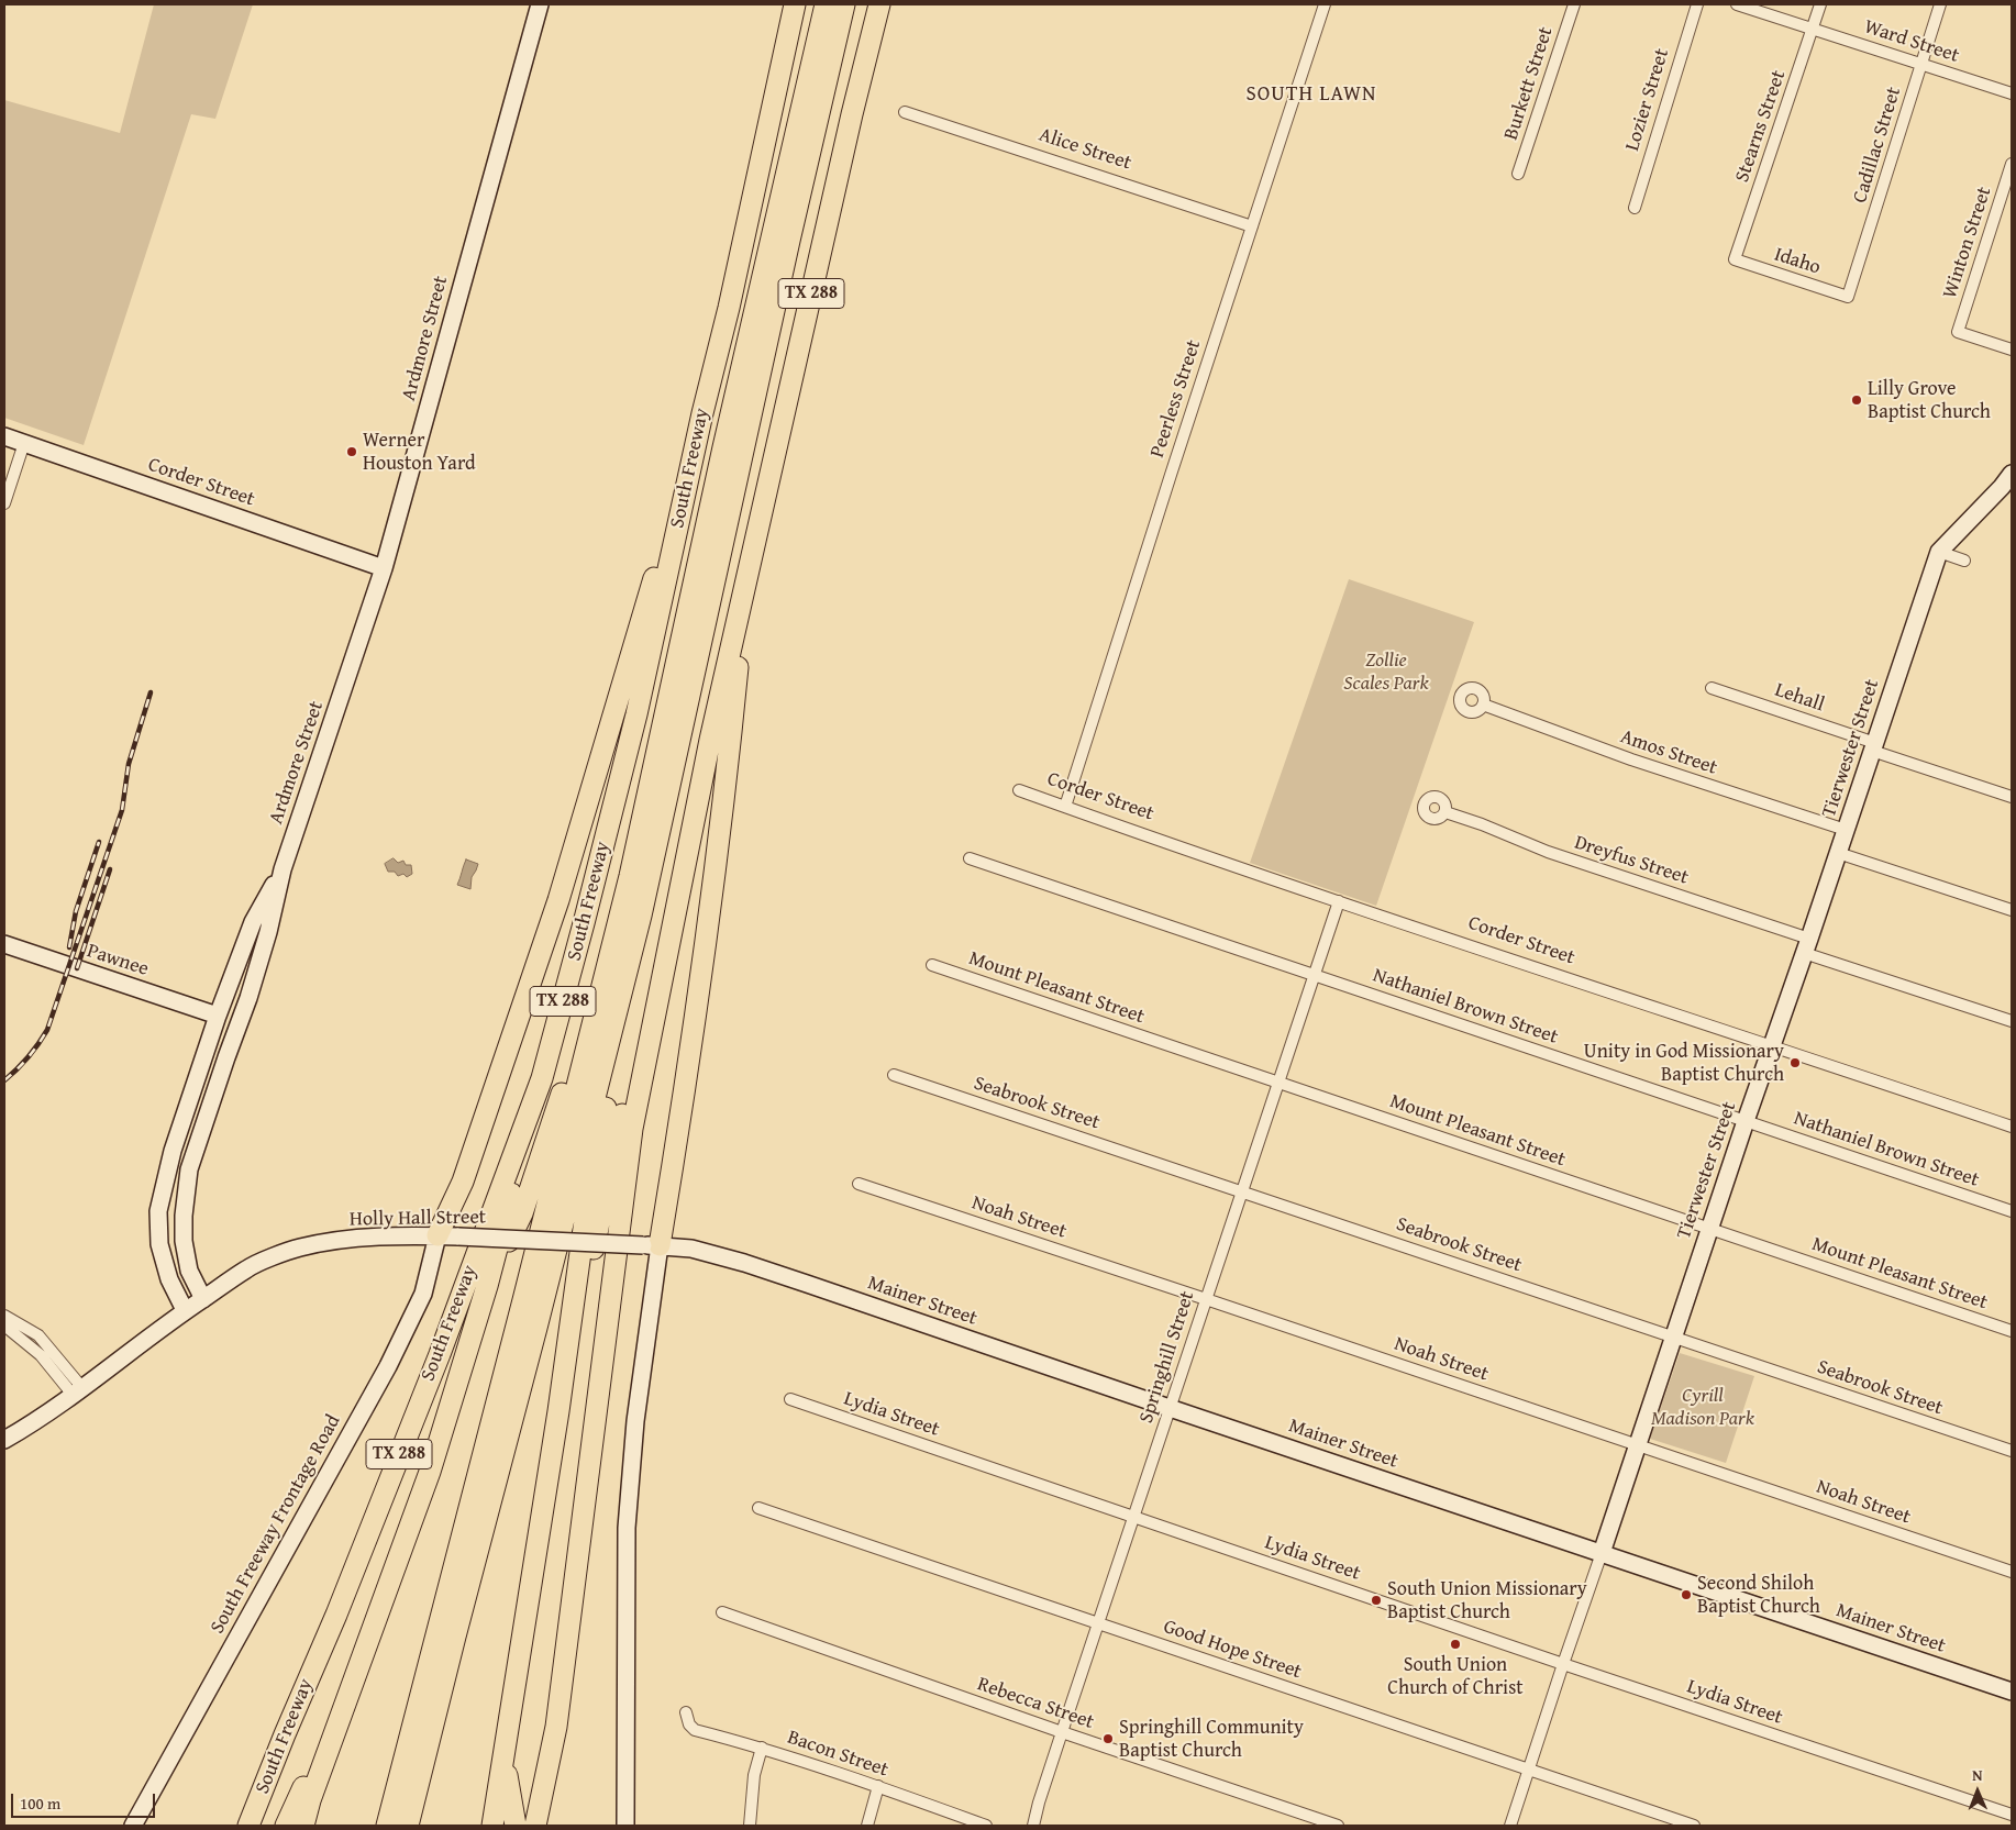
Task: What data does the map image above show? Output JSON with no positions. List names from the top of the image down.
{
  "streets": {
    "highway": ["TX 288", "South Freeway"],
    "street": [
      "Ward Street",
      "Burkett Street",
      "Lozier Street",
      "Stearns Street",
      "Cadillac Street",
      "Alice Street",
      "Winton Street",
      "Idaho",
      "Ardmore Street",
      "Peerless Street",
      "Corder Street",
      "Lehall",
      "Tierwester Street",
      "Amos Street",
      "Dreyfus Street",
      "Pawnee",
      "Mount Pleasant Street",
      "Nathaniel Brown Street",
      "Seabrook Street",
      "Noah Street",
      "Holly Hall Street",
      "Mainer Street",
      "Springhill Street",
      "Lydia Street",
      "South Freeway Frontage Road",
      "Good Hope Street",
      "Rebecca Street",
      "Bacon Street"
    ]
  },
  "crossings": [
    ["Ward Street", "Stearns Street"],
    ["Ward Street", "Cadillac Street"],
    ["Stearns Street", "Idaho"],
    ["Cadillac Street", "Idaho"],
    ["Alice Street", "Peerless Street"],
    ["Ardmore Street", "Corder Street"],
    ["Ardmore Street", "Pawnee"],
    ["Ardmore Street", "Holly Hall Street"],
    ["Peerless Street", "Corder Street"],
    ["Corder Street", "Tierwester Street"],
    ["Corder Street", "Springhill Street"],
    ["Lehall", "Tierwester Street"],
    ["Tierwester Street", "Amos Street"],
    ["Tierwester Street", "Dreyfus Street"],
    ["Tierwester Street", "Mount Pleasant Street"],
    ["Tierwester Street", "Nathaniel Brown Street"],
    ["Tierwester Street", "Seabrook Street"],
    ["Tierwester Street", "Noah Street"],
    ["Tierwester Street", "Mainer Street"],
    ["Tierwester Street", "Lydia Street"],
    ["Tierwester Street", "Good Hope Street"],
    ["Mount Pleasant Street", "Springhill Street"],
    ["Nathaniel Brown Street", "Springhill Street"],
    ["Seabrook Street", "Springhill Street"],
    ["Noah Street", "Springhill Street"],
    ["Holly Hall Street", "Mainer Street"],
    ["Holly Hall Street", "South Freeway Frontage Road"],
    ["Mainer Street", "Springhill Street"],
    ["Springhill Street", "Lydia Street"],
    ["Springhill Street", "Good Hope Street"],
    ["Springhill Street", "Rebecca Street"]
  ],
  "districts": ["SOUTH LAWN"],
  "parks": ["Zollie Scales Park", "Cyrill Madison Park"],
  "places": [
    "Lilly Grove Baptist Church",
    "Werner Houston Yard",
    "Unity in God Missionary Baptist Church",
    "Second Shiloh Baptist Church",
    "South Union Missionary Baptist Church",
    "South Union Church of Christ",
    "Springhill Community Baptist Church"
  ],
  "scale_bar": "100 m",
  "north": "top"
}
